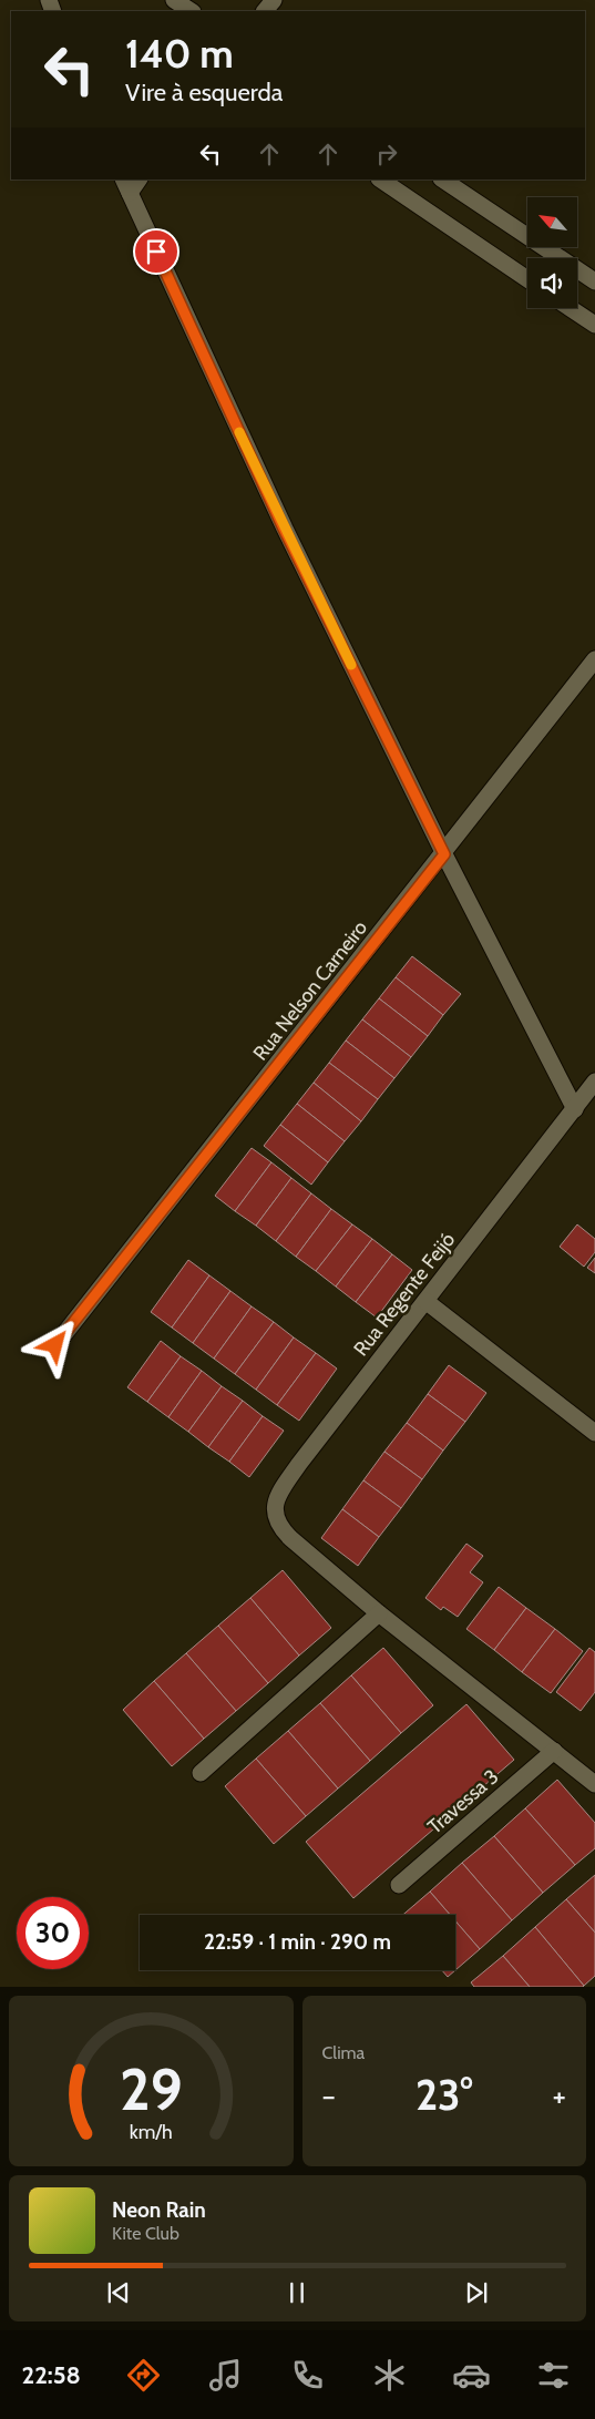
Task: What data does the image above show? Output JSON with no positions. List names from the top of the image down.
{
  "streets": {
    "street": ["Rua Nelson Carneiro", "Rua Regente Feijó", "Travessa 3"]
  },
  "crossings": [
    ["Rua Regente Feijó", "Travessa 3"]
  ],
  "north": "top left",
  "page": {
    "turn": ["140 m", "Vire à esquerda"],
    "limit": "30",
    "trip": "22:59 · 1 min · 290 m",
    "tile": "Clima",
    "heat": ["−", "23°", "+"],
    "song": ["Neon Rain", "Kite Club"],
    "tabs": "22:58",
    "gauge": ["29", "km/h"]
  }
}
